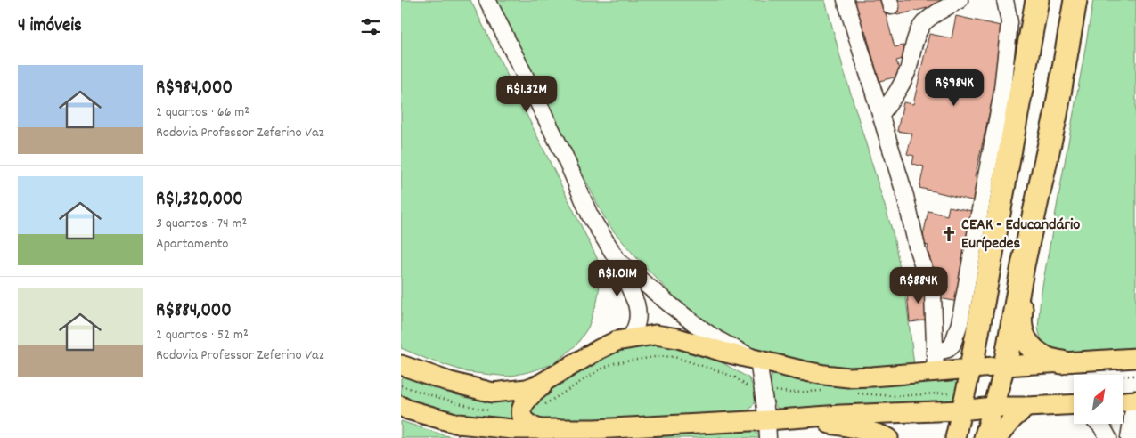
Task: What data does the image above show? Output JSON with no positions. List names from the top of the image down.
{
  "places": {
    "church": ["CEAK - Educandário Eurípedes"]
  },
  "north": "top right",
  "page": {
    "heading": "4 imóveis",
    "list": [
      {
        "name": "R$984,000",
        "note": "2 quartos · 66 m² · Rodovia Professor Zeferino Vaz"
      },
      {
        "name": "R$1,320,000",
        "note": "3 quartos · 74 m² · Apartamento"
      },
      {
        "name": "R$884,000",
        "note": "2 quartos · 52 m² · Rodovia Professor Zeferino Vaz"
      }
    ],
    "price": [
      "R$984K",
      "R$1.32M",
      "R$1.01M",
      "R$884K"
    ]
  }
}
